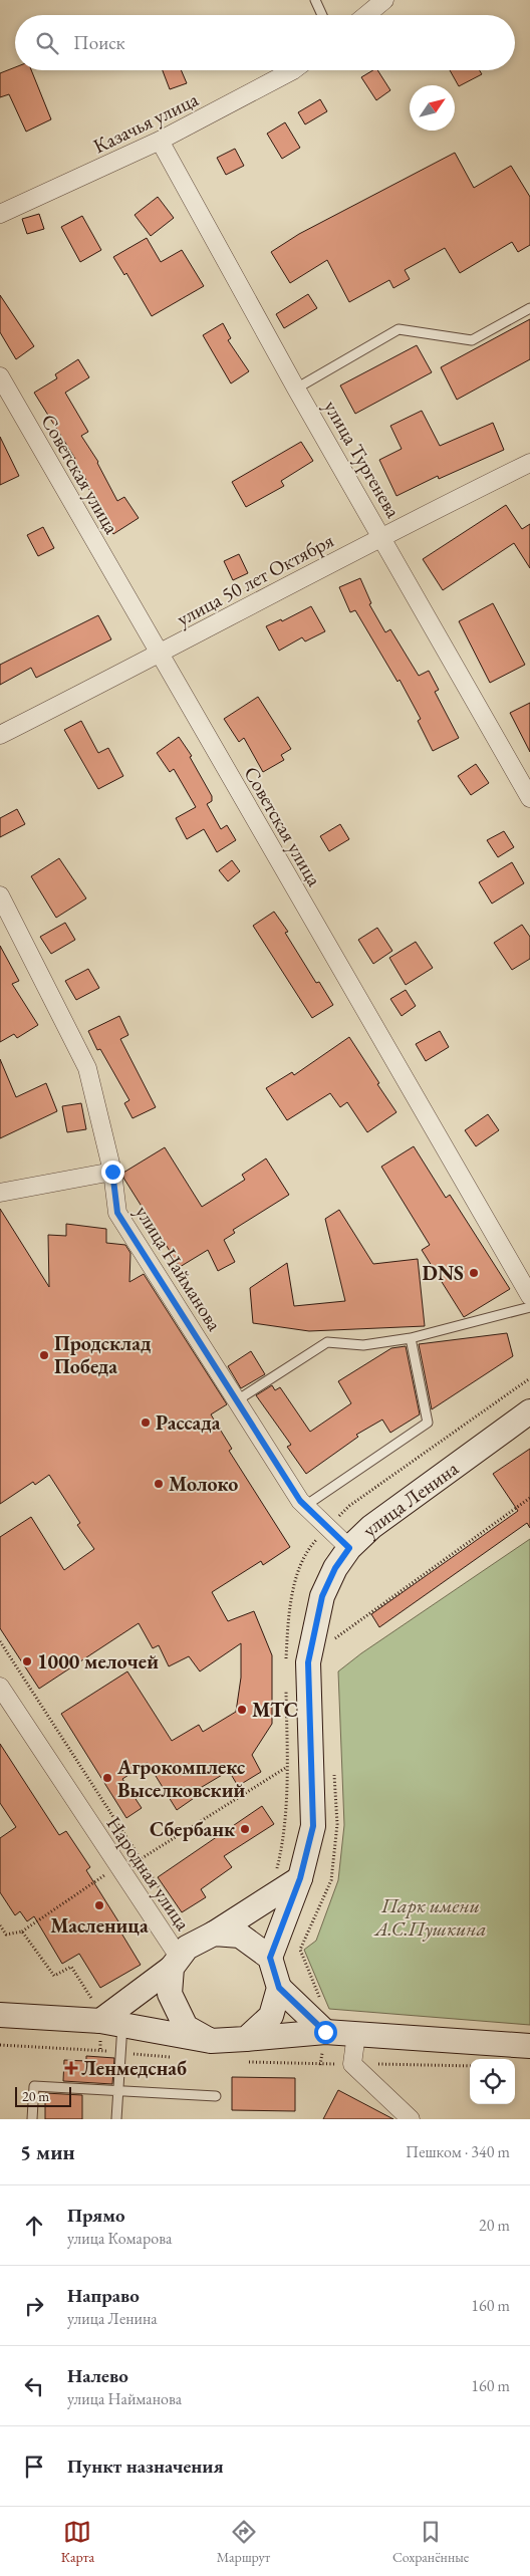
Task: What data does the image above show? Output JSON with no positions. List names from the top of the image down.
{
  "streets": {
    "street": [
      "Казачья улица",
      "улица Тургенева",
      "Советская улица",
      "улица 50 лет Октября",
      "улица Найманова",
      "улица Ленина",
      "Народная улица"
    ]
  },
  "crossings": [
    ["Казачья улица", "улица Тургенева"],
    ["улица Тургенева", "улица 50 лет Октября"],
    ["Советская улица", "улица 50 лет Октября"],
    ["улица Найманова", "улица Ленина"],
    ["улица Ленина", "Народная улица"]
  ],
  "parks": ["Парк имени А.С.Пушкина"],
  "places": {
    "other": [
      "DNS",
      "Продсклад Победа",
      "Рассада",
      "Молоко",
      "1000 мелочей",
      "МТС",
      "Агрокомплекс Выселковский",
      "Сбербанк",
      "Масленица"
    ],
    "health": ["Ленмедснаб"]
  },
  "scale_bar": "20 m",
  "north": "top right",
  "page": {
    "search": "Поиск",
    "scale": "20 m",
    "heading": ["5 мин", "Пешком · 340 m"],
    "list": [
      ["Прямо", "улица Комарова", "20 m"],
      ["Направо", "улица Ленина", "160 m"],
      ["Налево", "улица Найманова", "160 m"],
      "Пункт назначения"
    ],
    "nav": ["Карта", "Маршрут", "Сохранённые"]
  }
}
